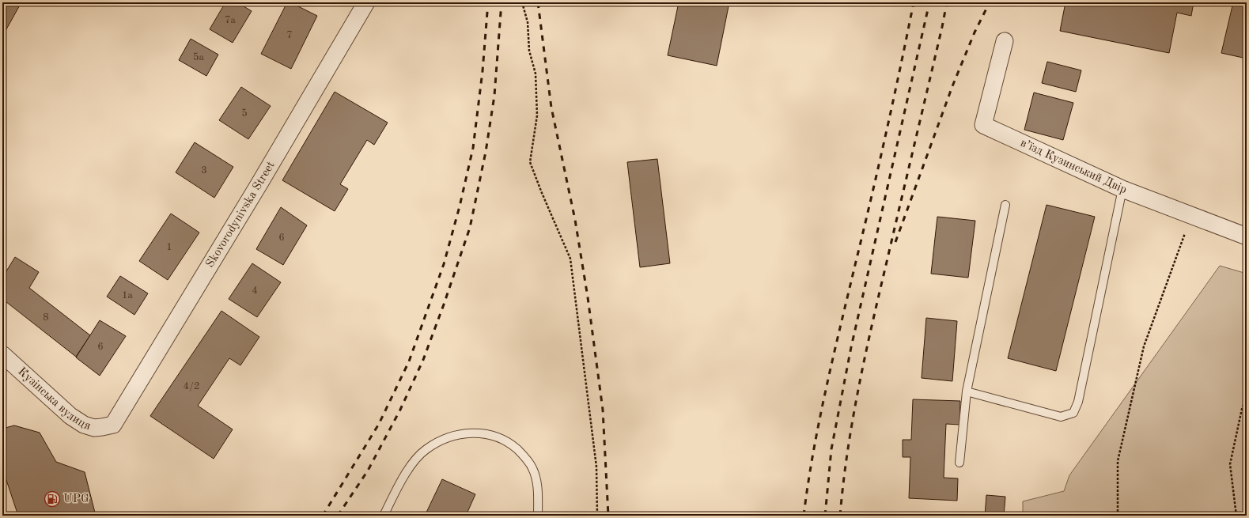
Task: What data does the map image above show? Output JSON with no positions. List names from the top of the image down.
{
  "streets": {
    "street": ["в’їзд Кузинський Двір", "Skovorodynivska Street", "Кузінська вулиця"]
  },
  "crossings": [
    ["Skovorodynivska Street", "Кузінська вулиця"]
  ],
  "places": {
    "fuel station": ["UPG"]
  },
  "house_numbers": [
    "7а",
    "7",
    "5а",
    "5",
    "3",
    "6",
    "1",
    "4",
    "1а",
    "8",
    "6",
    "4/2"
  ]
}
